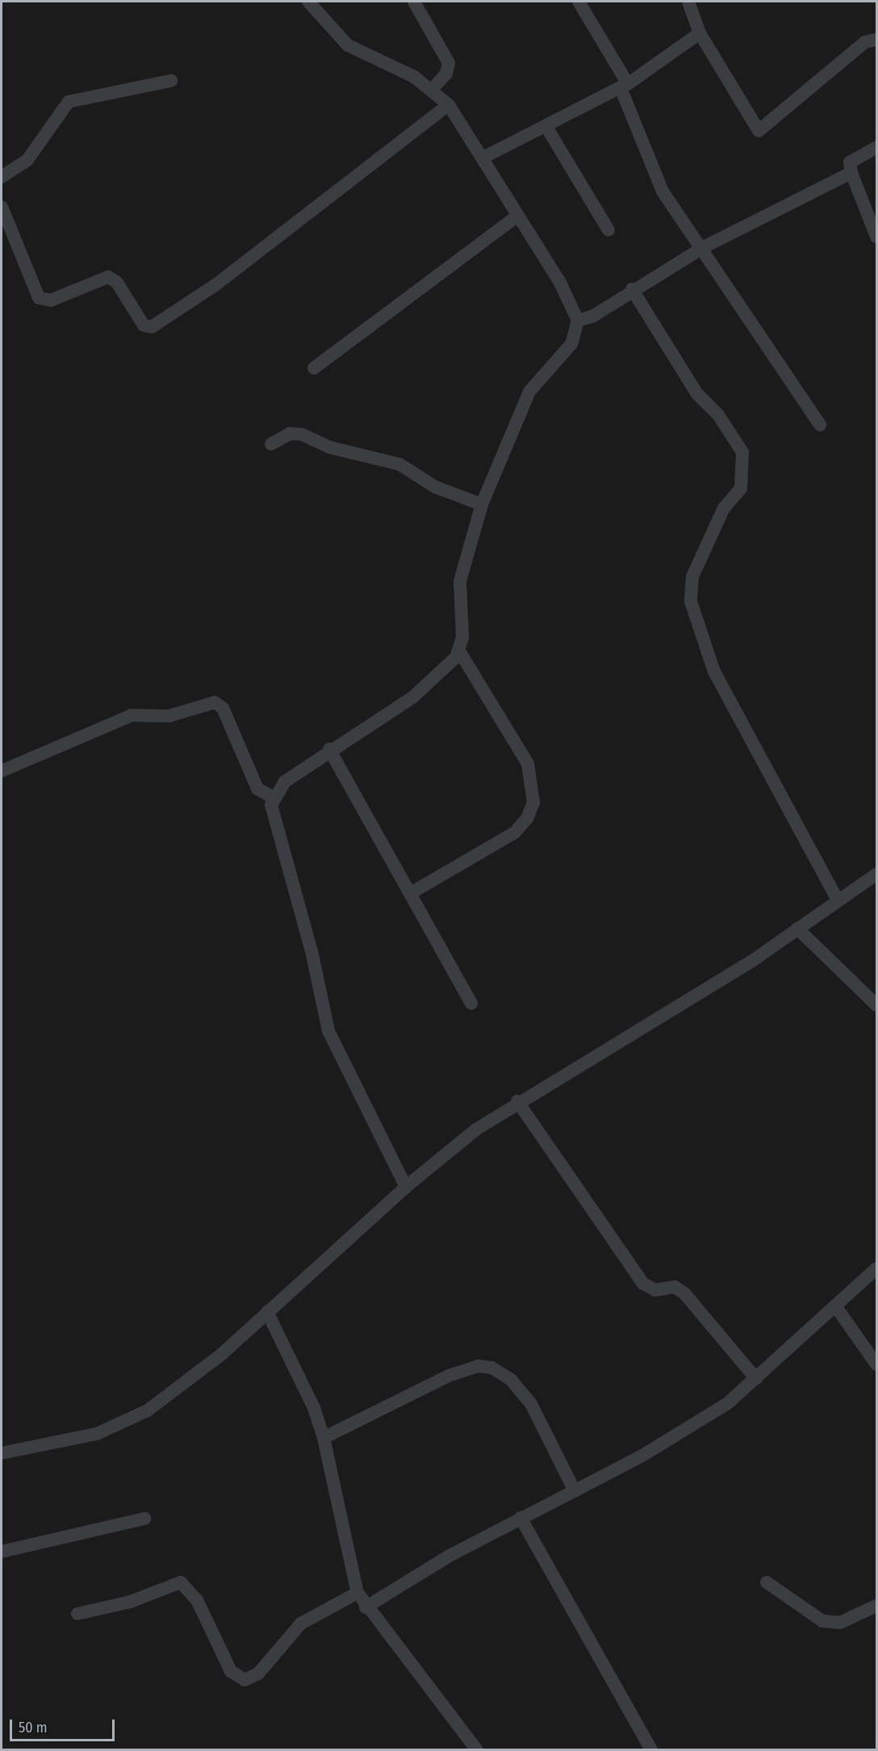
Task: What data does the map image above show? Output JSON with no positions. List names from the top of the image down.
{
  "scale_bar": "50 m"
}
